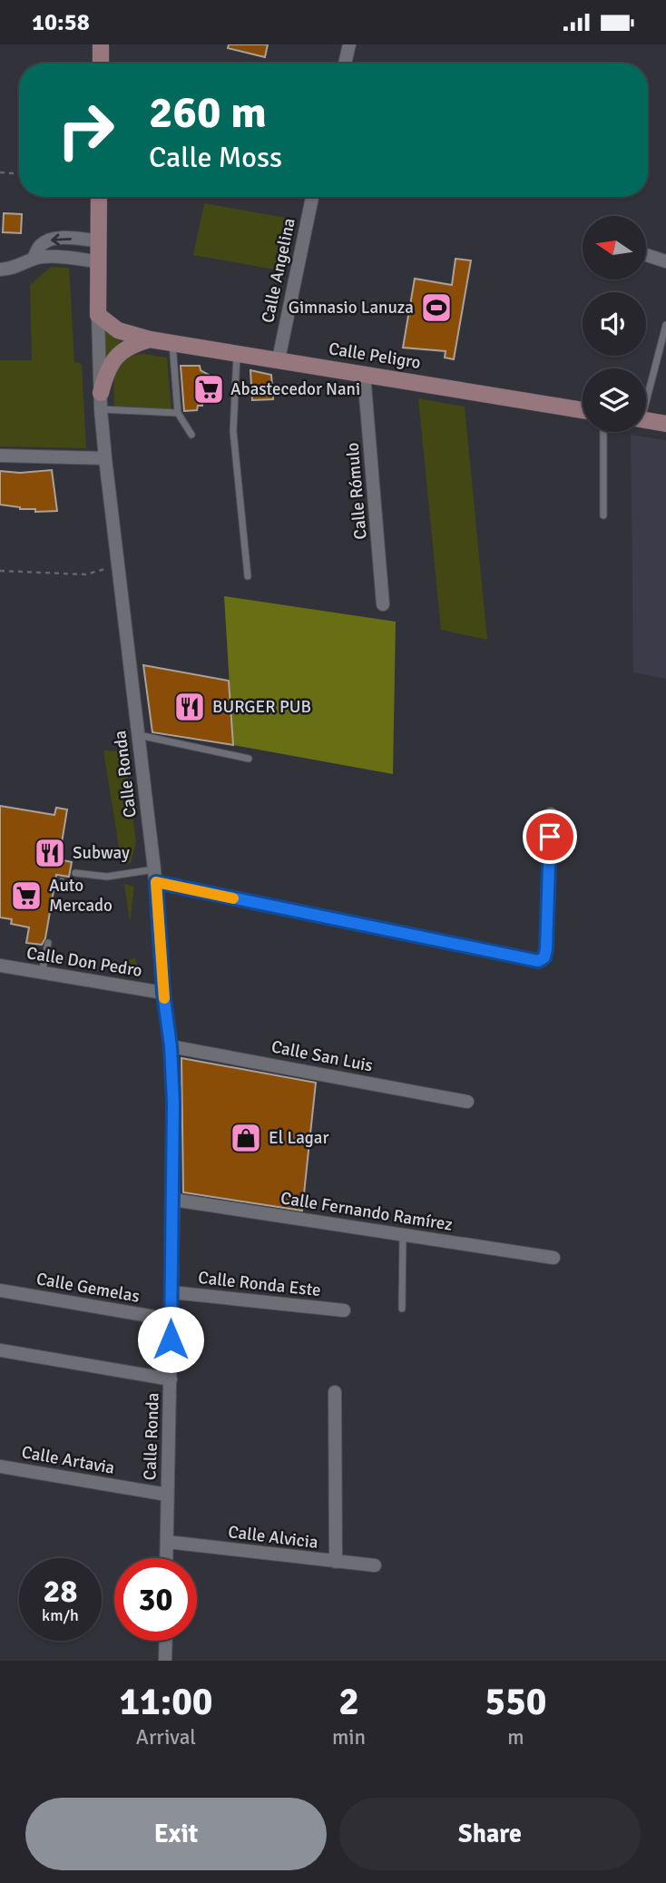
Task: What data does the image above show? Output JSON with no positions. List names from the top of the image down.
{
  "streets": {
    "main road": ["Calle Peligro"],
    "street": [
      "Calle Angelina",
      "Calle Rómulo",
      "Calle Ronda",
      "Calle Don Pedro",
      "Calle San Luis",
      "Calle Fernando Ramírez",
      "Calle Ronda Este",
      "Calle Gemelas",
      "Calle Artavia",
      "Calle Alvicia"
    ]
  },
  "crossings": [
    ["Calle Angelina", "Calle Peligro"],
    ["Calle Peligro", "Calle Rómulo"],
    ["Calle Peligro", "Calle Ronda"],
    ["Calle Ronda", "Calle Don Pedro"],
    ["Calle Ronda", "Calle San Luis"],
    ["Calle Ronda", "Calle Fernando Ramírez"],
    ["Calle Ronda", "Calle Ronda Este"],
    ["Calle Ronda", "Calle Gemelas"],
    ["Calle Ronda", "Calle Artavia"],
    ["Calle Ronda", "Calle Alvicia"]
  ],
  "places": {
    "sports": ["Gimnasio Lanuza"],
    "supermarket": ["Abastecedor Nani", "Auto Mercado"],
    "restaurant": ["BURGER PUB", "Subway"],
    "shop": ["El Lagar"]
  },
  "north": "left",
  "page": {
    "status": "10:58",
    "turn": ["260 m", "Calle Moss"],
    "speed": "28 km/h",
    "limit": "30",
    "eta": [
      "11:00",
      "Arrival",
      "2",
      "min",
      "550",
      "m"
    ],
    "buttons": ["Exit", "Share"]
  }
}
